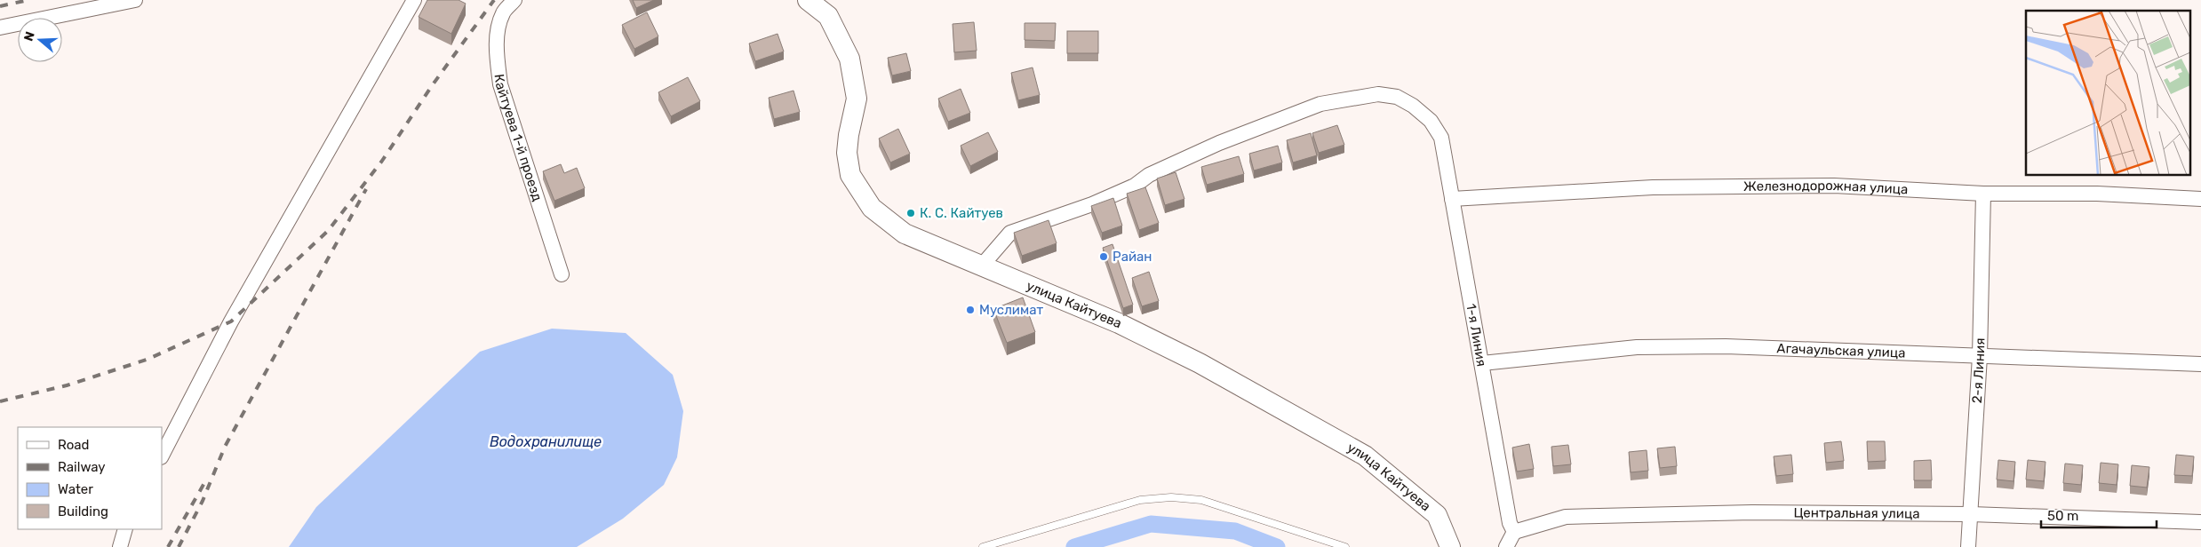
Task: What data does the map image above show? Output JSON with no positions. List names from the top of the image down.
{
  "streets": {
    "main road": ["улица Кайтуева"],
    "street": [
      "Кайтуева 1-й проезд",
      "Железнодорожная улица",
      "1-я Линия",
      "Агачаульская улица",
      "2-я Линия",
      "Центральная улица"
    ]
  },
  "crossings": [
    ["Железнодорожная улица", "1-я Линия"],
    ["Железнодорожная улица", "2-я Линия"],
    ["улица Кайтуева", "1-я Линия"],
    ["1-я Линия", "Агачаульская улица"],
    ["1-я Линия", "Центральная улица"],
    ["Агачаульская улица", "2-я Линия"],
    ["2-я Линия", "Центральная улица"]
  ],
  "water": ["Водохранилище"],
  "places": ["К. С. Кайтуев", "Райан", "Муслимат"],
  "legend": [
    "Road",
    "Railway",
    "Water",
    "Building"
  ],
  "scale_bar": "50 m",
  "north": "left"
}
